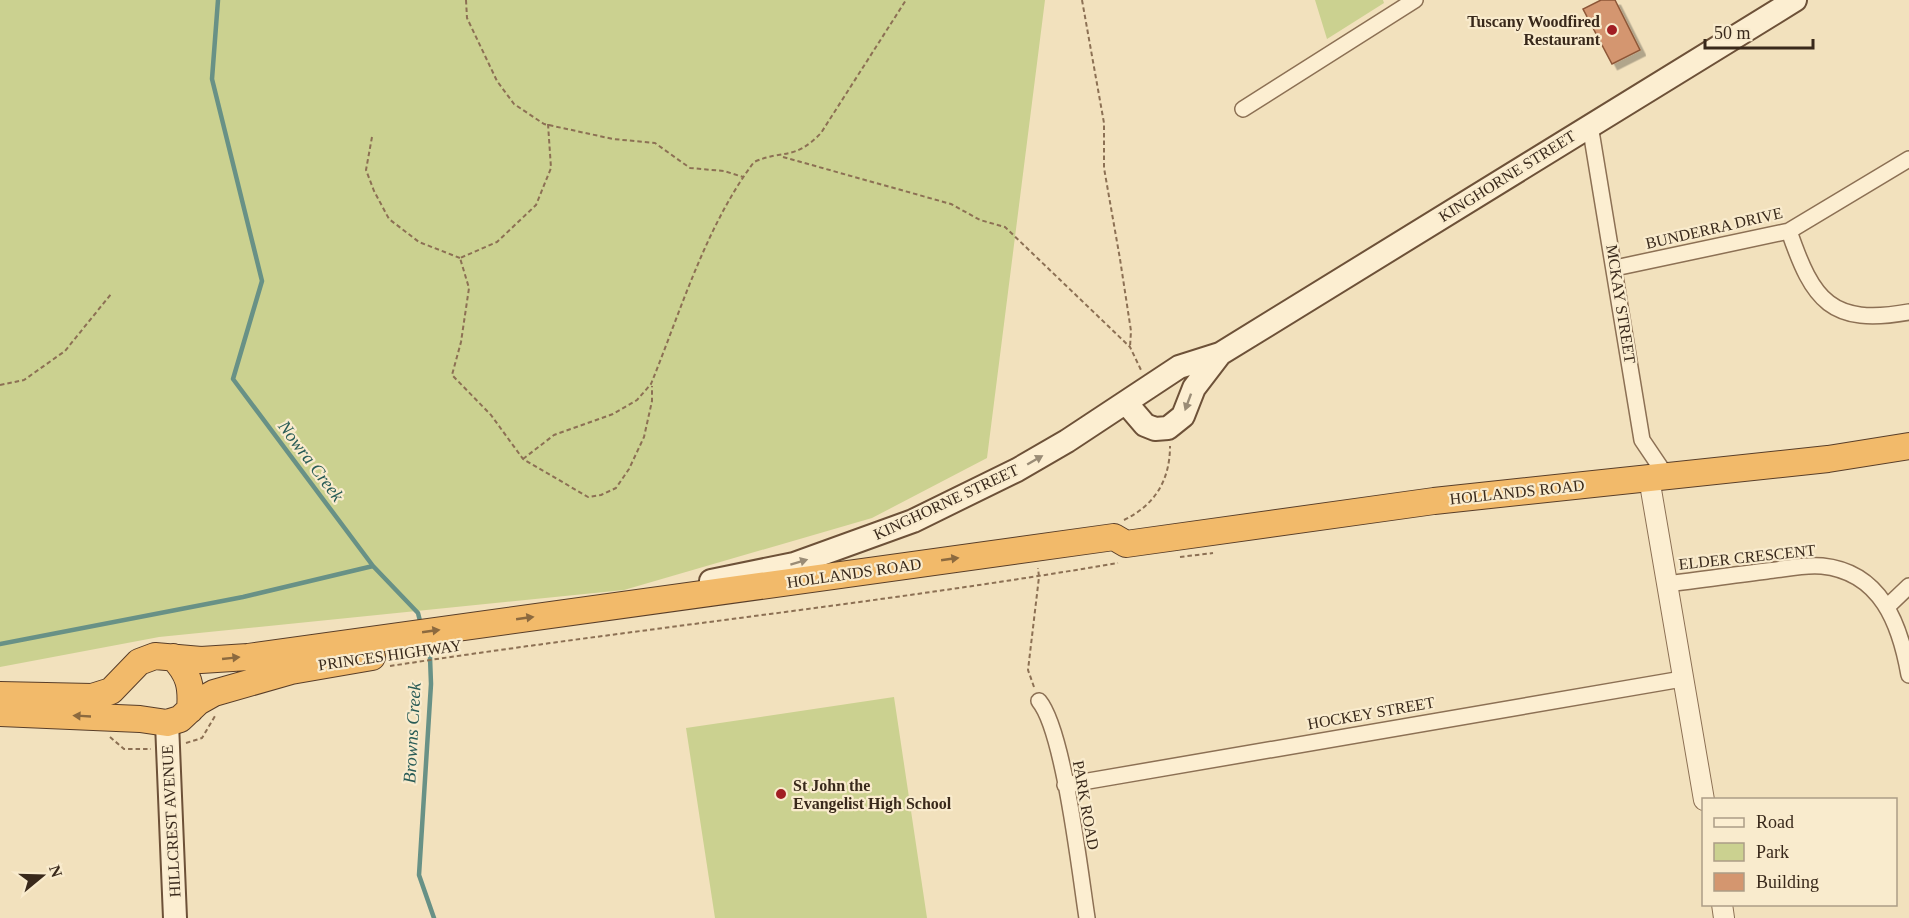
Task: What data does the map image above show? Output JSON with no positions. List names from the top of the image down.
{
  "streets": {
    "highway": ["HOLLANDS ROAD", "PRINCES HIGHWAY"],
    "main road": ["KINGHORNE STREET", "HILLCREST AVENUE"],
    "street": [
      "BUNDERRA DRIVE",
      "MCKAY STREET",
      "ELDER CRESCENT",
      "HOCKEY STREET",
      "PARK ROAD"
    ]
  },
  "crossings": [
    ["KINGHORNE STREET", "MCKAY STREET"],
    ["KINGHORNE STREET", "HOLLANDS ROAD"],
    ["KINGHORNE STREET", "PRINCES HIGHWAY"],
    ["BUNDERRA DRIVE", "MCKAY STREET"],
    ["MCKAY STREET", "HOLLANDS ROAD"],
    ["MCKAY STREET", "ELDER CRESCENT"],
    ["MCKAY STREET", "HOCKEY STREET"],
    ["HOLLANDS ROAD", "PRINCES HIGHWAY"],
    ["PRINCES HIGHWAY", "HILLCREST AVENUE"],
    ["HOCKEY STREET", "PARK ROAD"]
  ],
  "water": ["Nowra Creek", "Browns Creek"],
  "places": ["Tuscany Woodfired Restaurant", "St John the Evangelist High School"],
  "legend": ["Road", "Park", "Building"],
  "scale_bar": "50 m",
  "north": "right"
}
